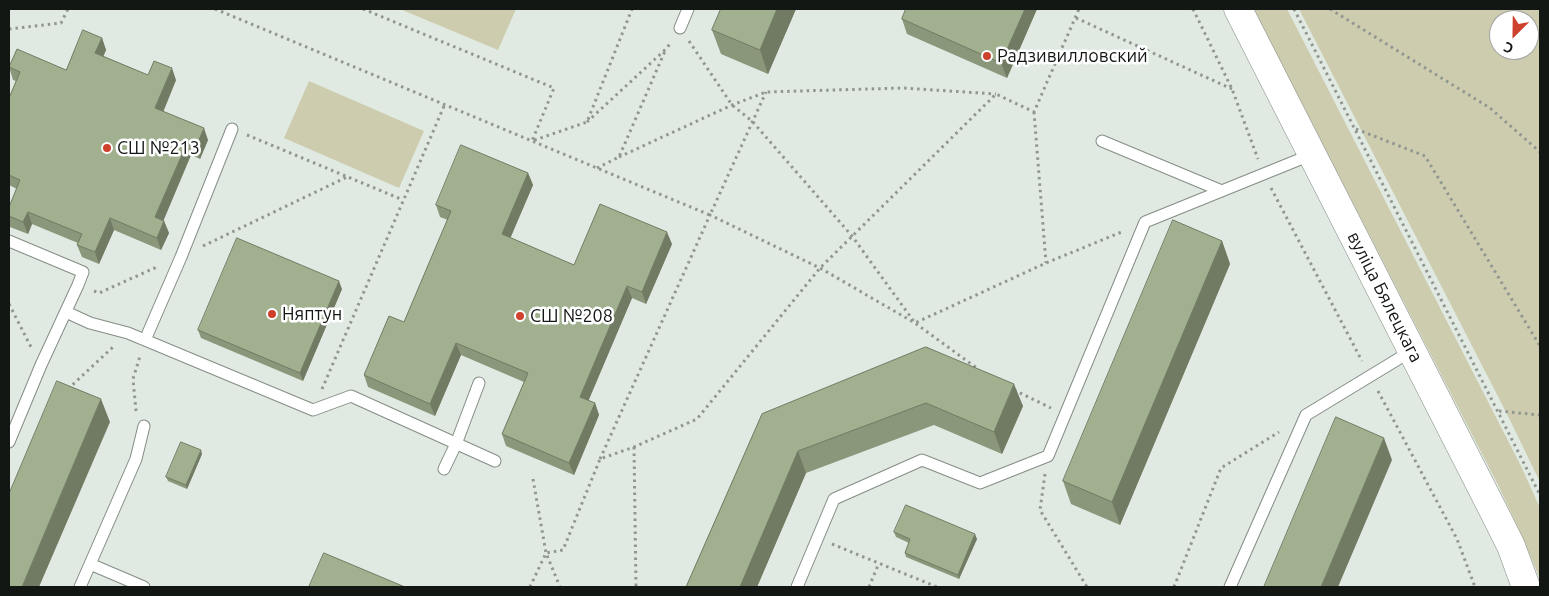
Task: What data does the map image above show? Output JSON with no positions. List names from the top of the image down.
{
  "streets": {
    "street": ["вуліца Бялецкага"]
  },
  "places": [
    "Радзивилловский",
    "СШ №213",
    "Няптун",
    "СШ №208"
  ],
  "north": "bottom left"
}
